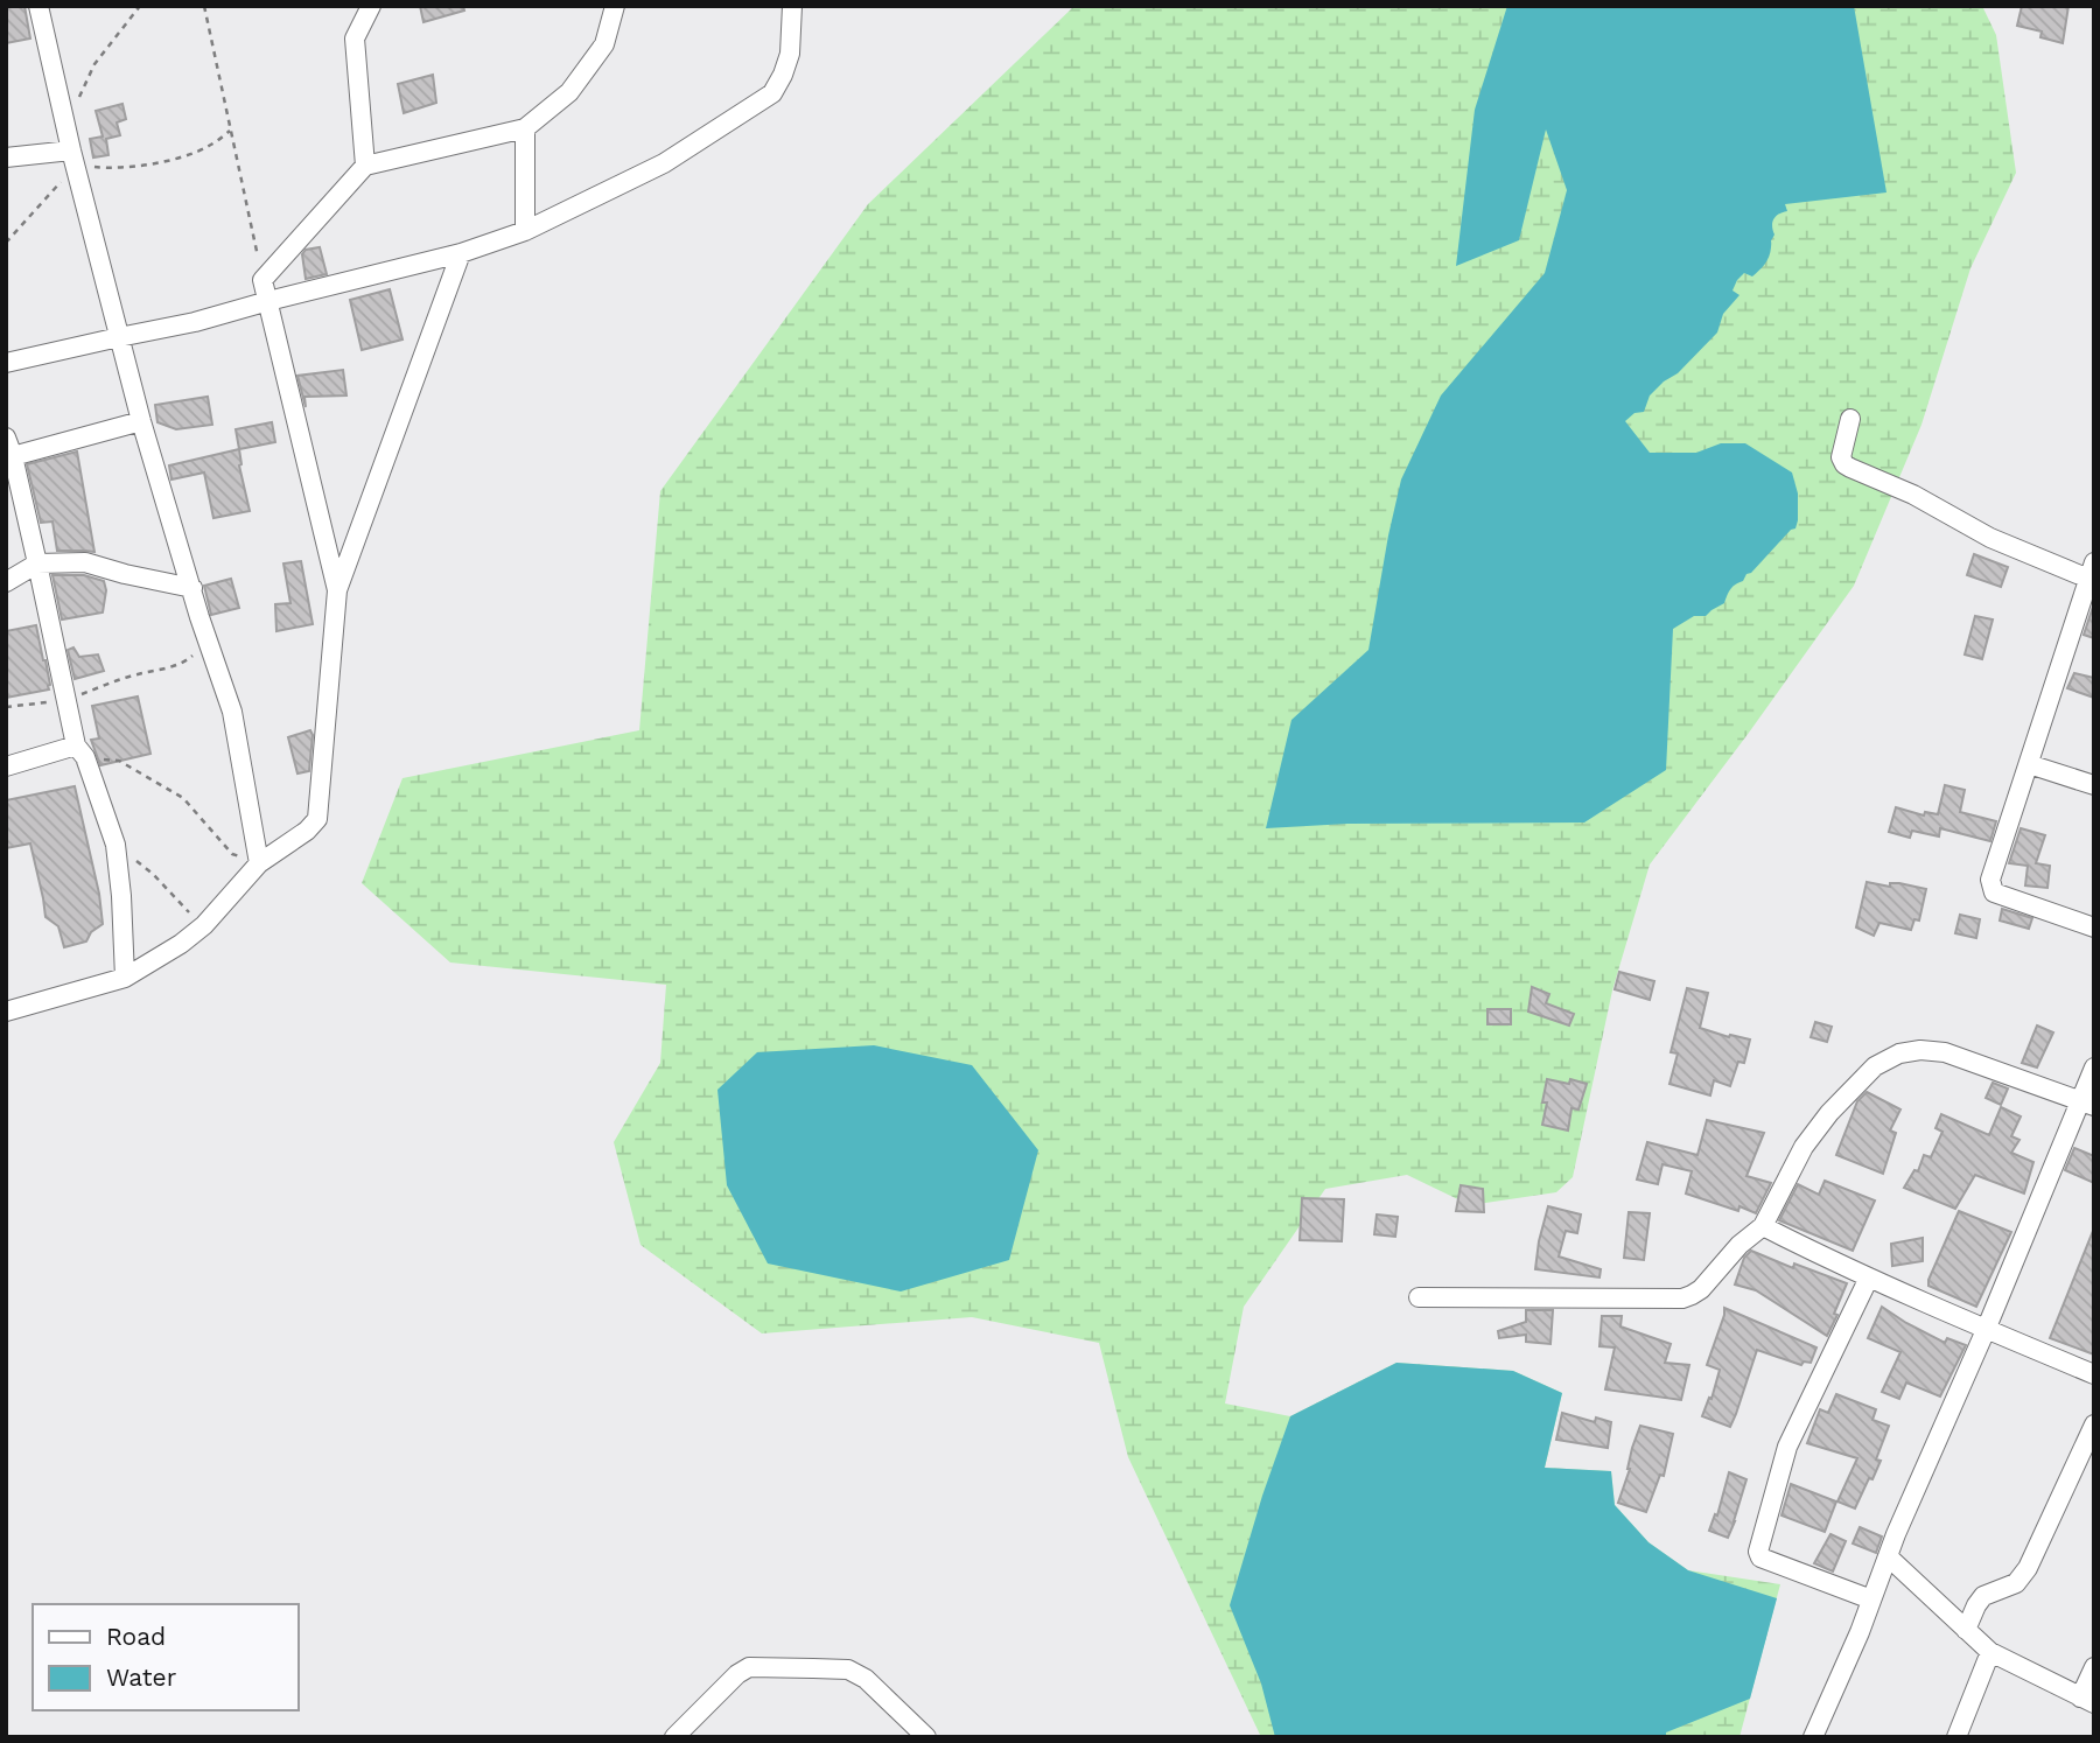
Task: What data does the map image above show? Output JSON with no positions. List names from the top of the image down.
{
  "legend": ["Road", "Water"]
}
